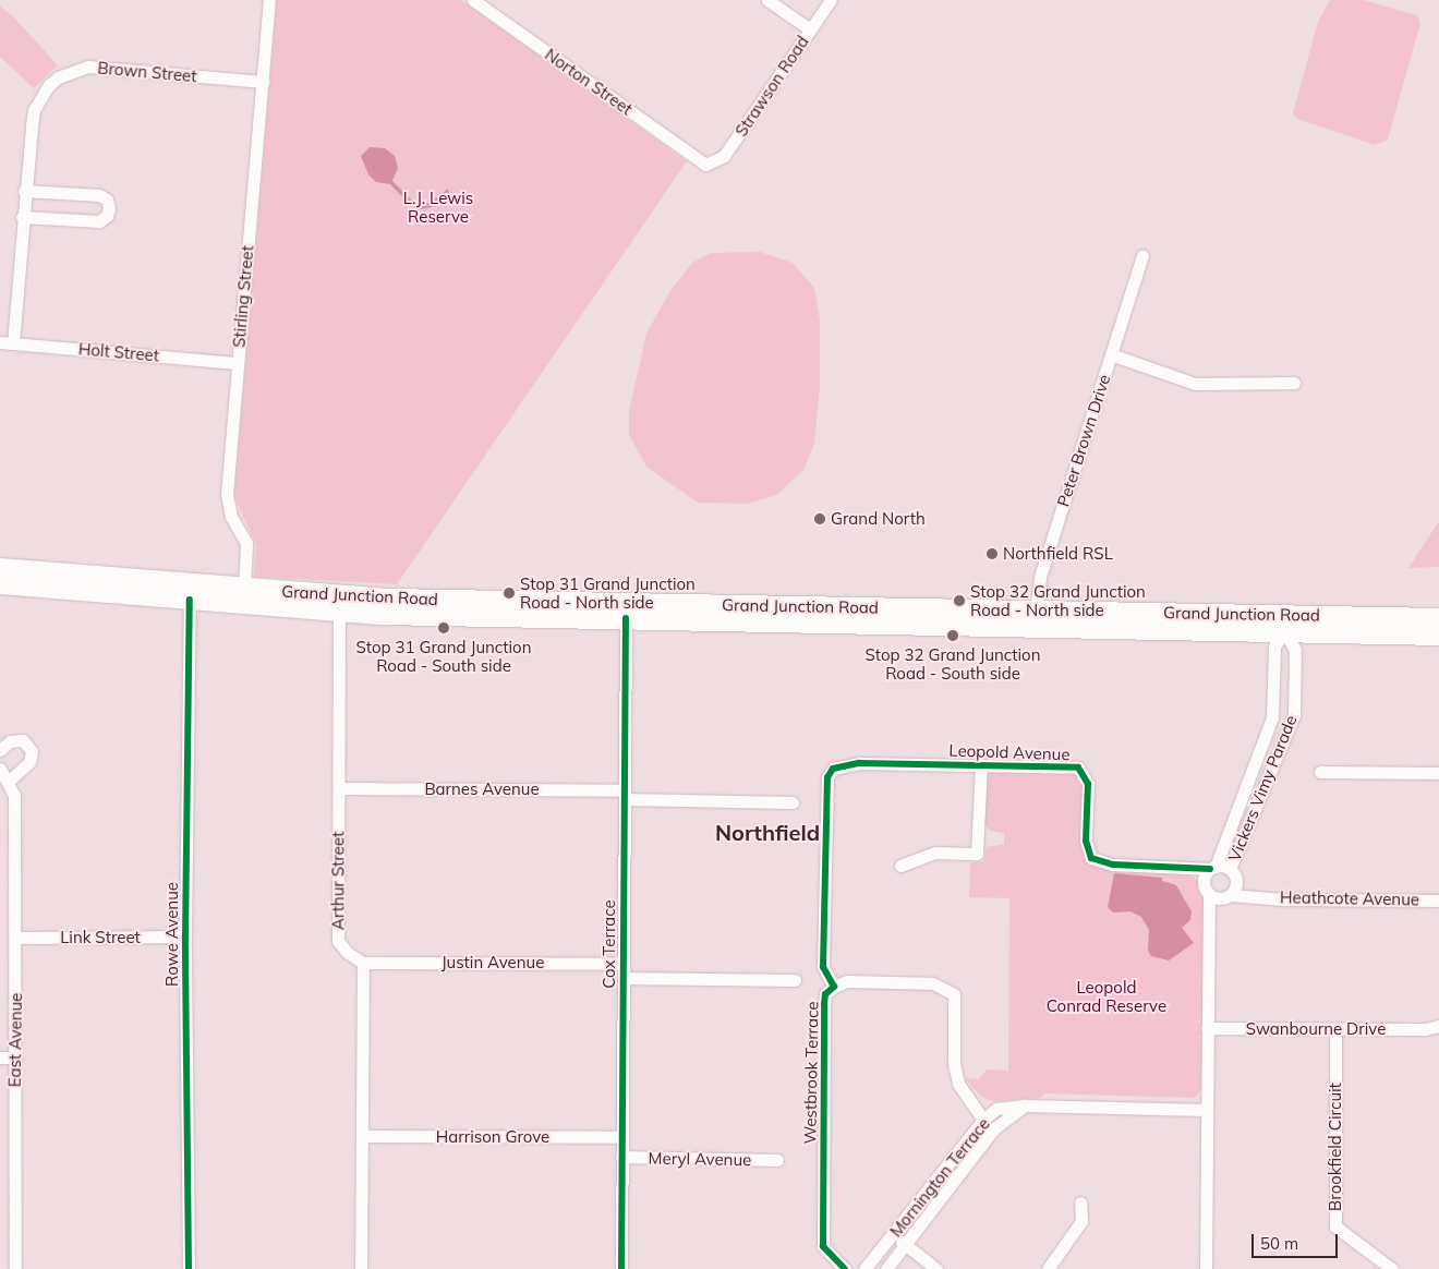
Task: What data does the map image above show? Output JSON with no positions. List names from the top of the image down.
{
  "streets": {
    "highway": ["Grand Junction Road"],
    "street": [
      "Brown Street",
      "Norton Street",
      "Strawson Road",
      "Stirling Street",
      "Holt Street",
      "Peter Brown Drive",
      "Leopold Avenue",
      "Vickers Vimy Parade",
      "Barnes Avenue",
      "Arthur Street",
      "Heathcote Avenue",
      "Rowe Avenue",
      "Link Street",
      "Cox Terrace",
      "Justin Avenue",
      "Swanbourne Drive",
      "East Avenue",
      "Westbrook Terrace",
      "Harrison Grove",
      "Brookfield Circuit",
      "Meryl Avenue",
      "Mornington Terrace"
    ]
  },
  "crossings": [
    ["Brown Street", "Stirling Street"],
    ["Brown Street", "Holt Street"],
    ["Norton Street", "Strawson Road"],
    ["Stirling Street", "Holt Street"],
    ["Stirling Street", "Grand Junction Road"],
    ["Peter Brown Drive", "Grand Junction Road"],
    ["Grand Junction Road", "Vickers Vimy Parade"],
    ["Grand Junction Road", "Arthur Street"],
    ["Grand Junction Road", "Rowe Avenue"],
    ["Grand Junction Road", "Cox Terrace"],
    ["Leopold Avenue", "Vickers Vimy Parade"],
    ["Leopold Avenue", "Heathcote Avenue"],
    ["Leopold Avenue", "Westbrook Terrace"],
    ["Vickers Vimy Parade", "Heathcote Avenue"],
    ["Barnes Avenue", "Arthur Street"],
    ["Barnes Avenue", "Cox Terrace"],
    ["Arthur Street", "Justin Avenue"],
    ["Rowe Avenue", "Link Street"],
    ["Link Street", "East Avenue"],
    ["Cox Terrace", "Justin Avenue"],
    ["Cox Terrace", "Harrison Grove"],
    ["Cox Terrace", "Meryl Avenue"],
    ["Swanbourne Drive", "Brookfield Circuit"]
  ],
  "districts": ["Northfield"],
  "parks": ["L.J. Lewis Reserve", "Leopold Conrad Reserve"],
  "places": [
    "Grand North",
    "Northfield RSL",
    "Stop 31 Grand Junction Road - North side",
    "Stop 32 Grand Junction Road - North side",
    "Stop 31 Grand Junction Road - South side",
    "Stop 32 Grand Junction Road - South side"
  ],
  "scale_bar": "50 m"
}
